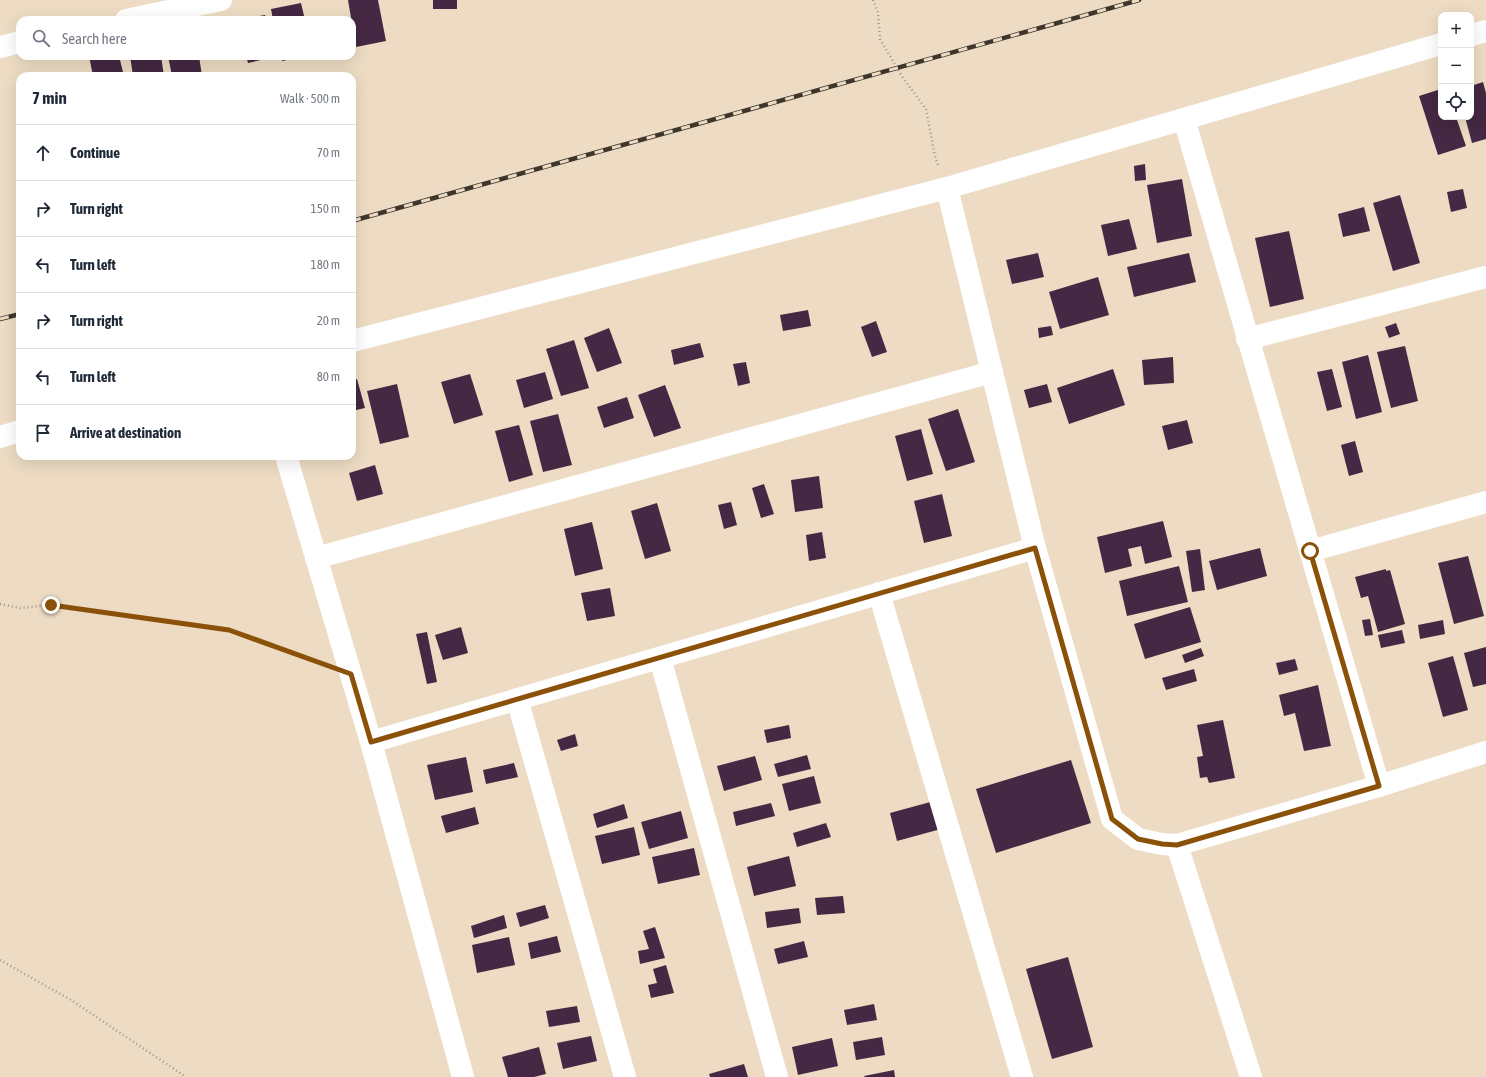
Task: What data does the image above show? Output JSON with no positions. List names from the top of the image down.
{
  "page": {
    "map_buttons": ["+", "−"],
    "search": "Search here",
    "heading": ["7 min", "Walk · 500 m"],
    "list": [
      ["Continue", "70 m"],
      ["Turn right", "150 m"],
      ["Turn left", "180 m"],
      ["Turn right", "20 m"],
      ["Turn left", "80 m"],
      "Arrive at destination"
    ]
  }
}
